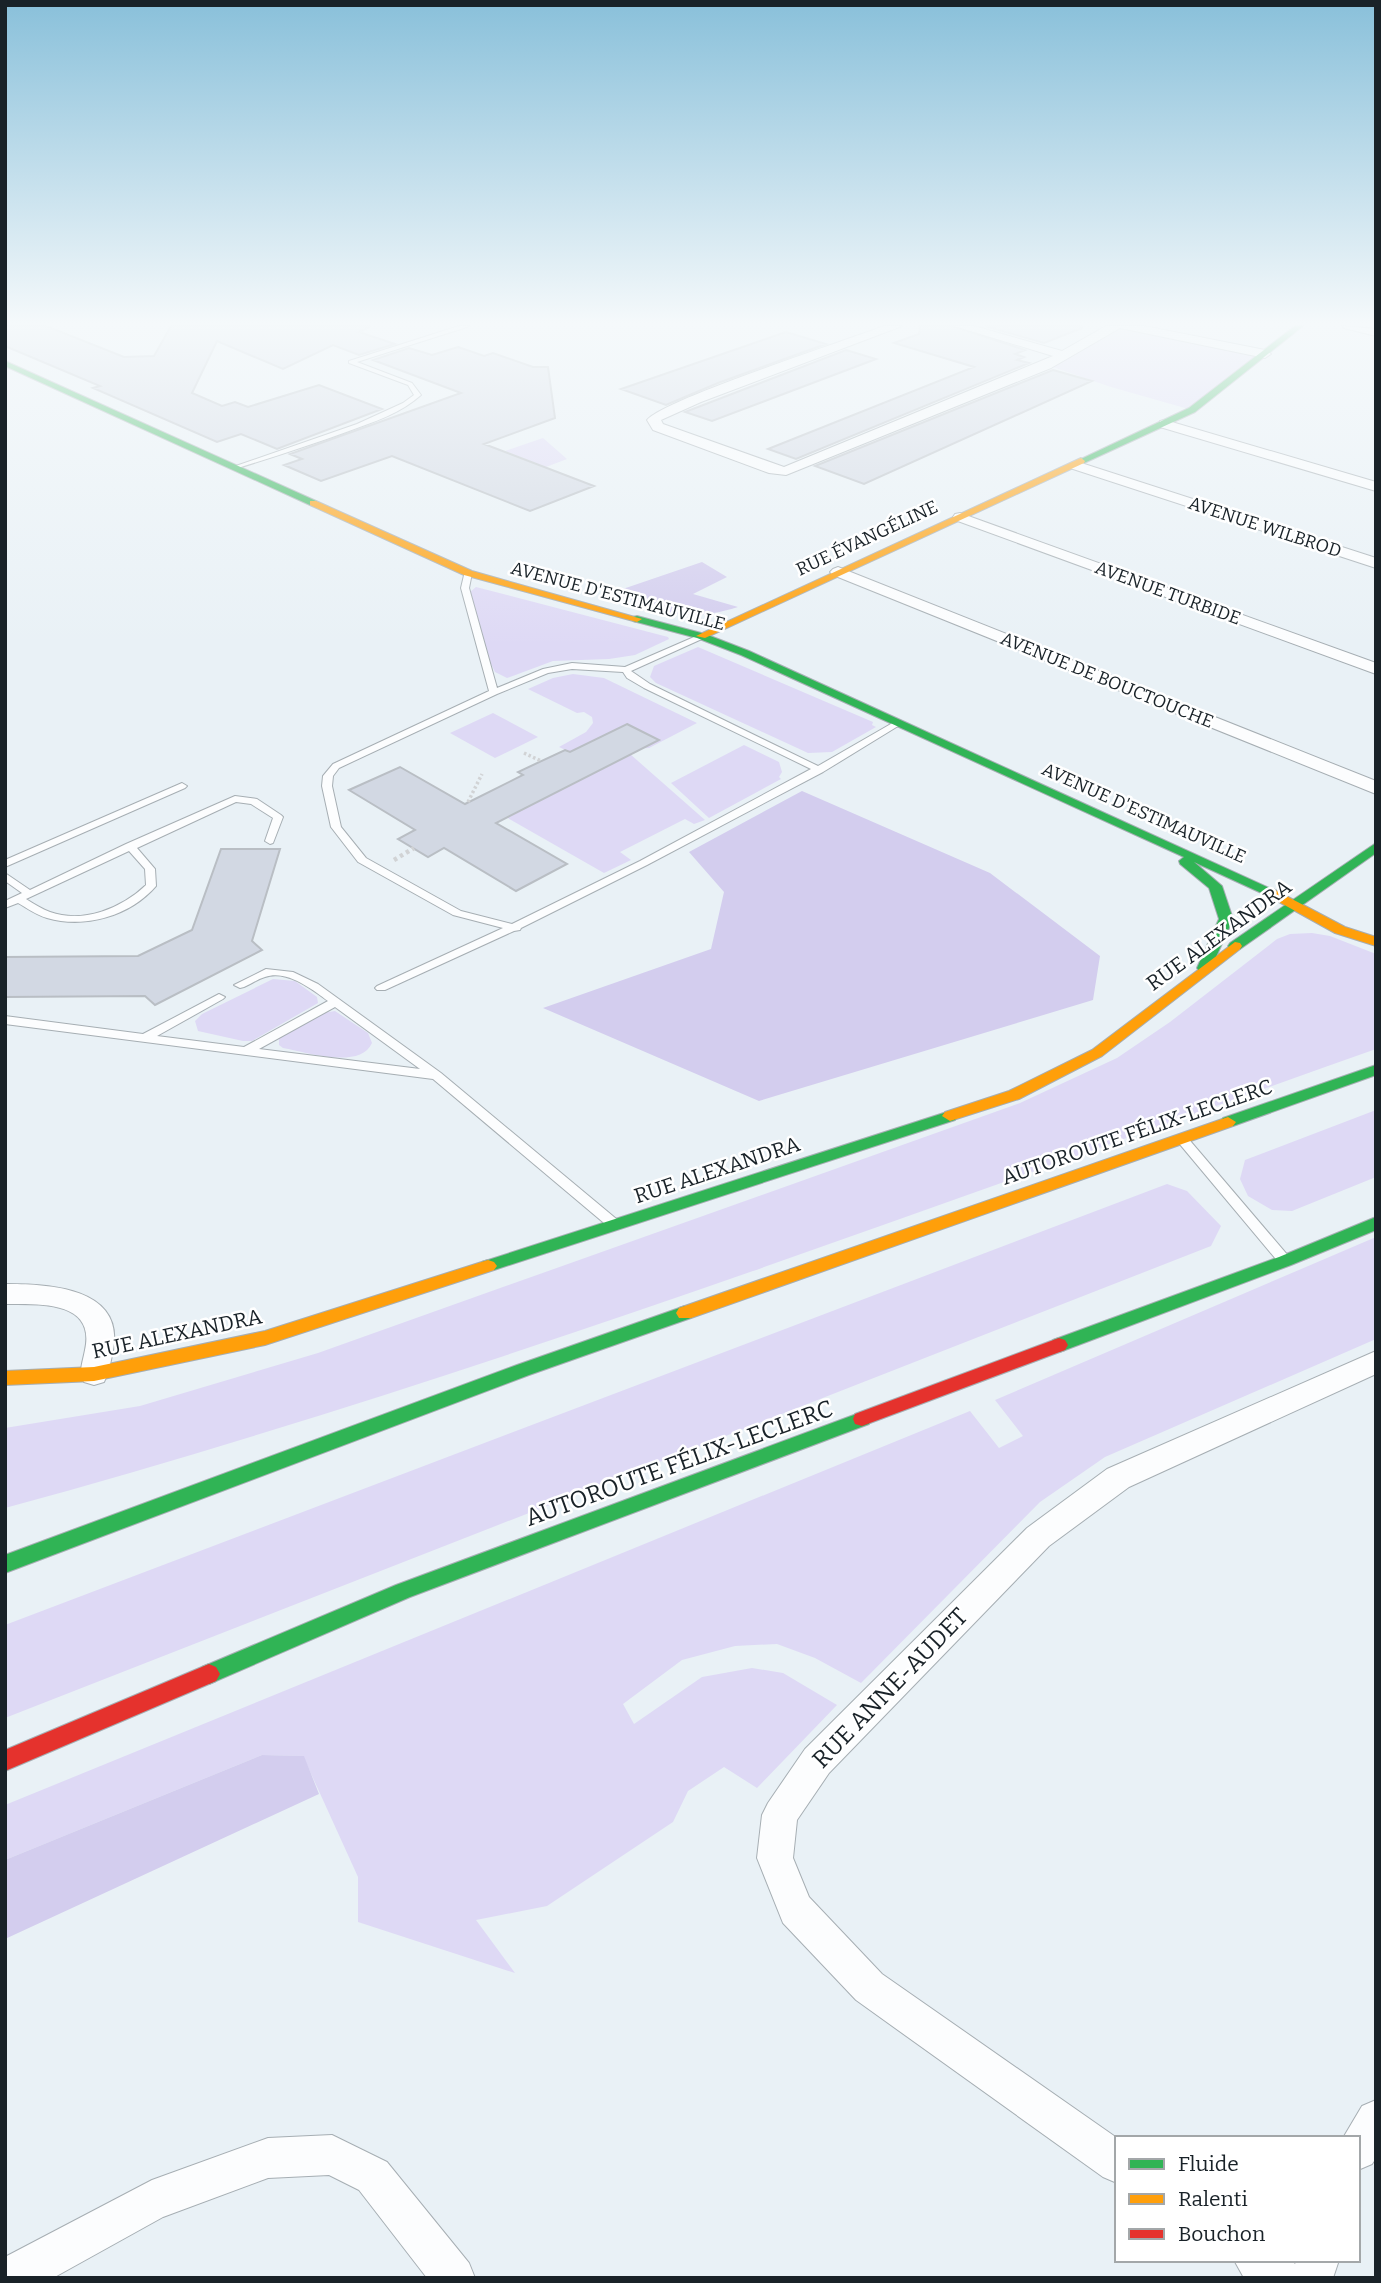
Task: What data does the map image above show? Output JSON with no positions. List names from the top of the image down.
{
  "streets": {
    "main road": [
      "RUE ÉVANGÉLINE",
      "AVENUE D'ESTIMAUVILLE",
      "RUE ALEXANDRA",
      "AUTOROUTE FÉLIX-LECLERC"
    ],
    "street": [
      "AVENUE WILBROD",
      "AVENUE TURBIDE",
      "AVENUE DE BOUCTOUCHE",
      "RUE ANNE-AUDET"
    ]
  },
  "crossings": [
    ["AVENUE WILBROD", "RUE ÉVANGÉLINE"],
    ["RUE ÉVANGÉLINE", "AVENUE TURBIDE"],
    ["RUE ÉVANGÉLINE", "AVENUE D'ESTIMAUVILLE"],
    ["RUE ÉVANGÉLINE", "AVENUE DE BOUCTOUCHE"],
    ["AVENUE D'ESTIMAUVILLE", "RUE ALEXANDRA"]
  ],
  "legend": ["Fluide", "Ralenti", "Bouchon"]
}
